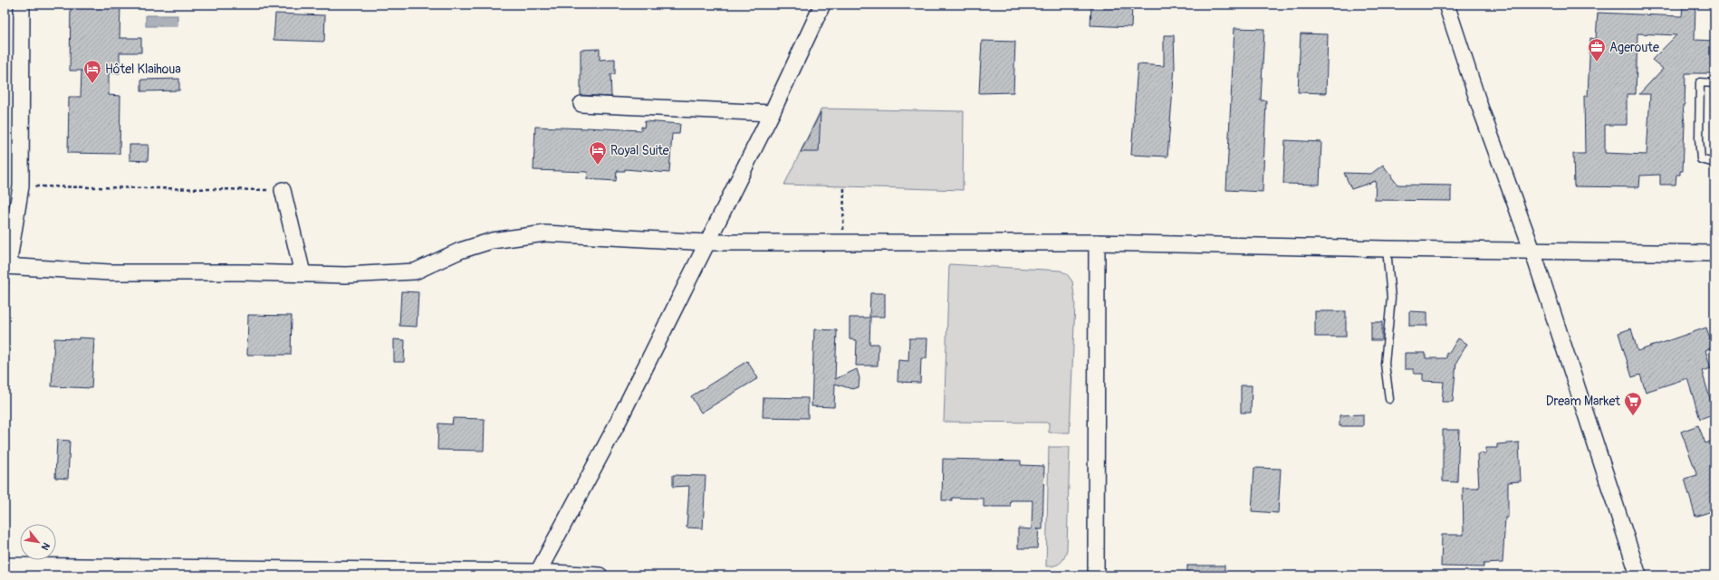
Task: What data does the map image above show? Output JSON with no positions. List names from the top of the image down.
{
  "places": {
    "office": ["Ageroute"],
    "hotel": ["Hôtel Klaihoua", "Royal Suite"],
    "supermarket": ["Dream Market"]
  },
  "north": "bottom right"
}
